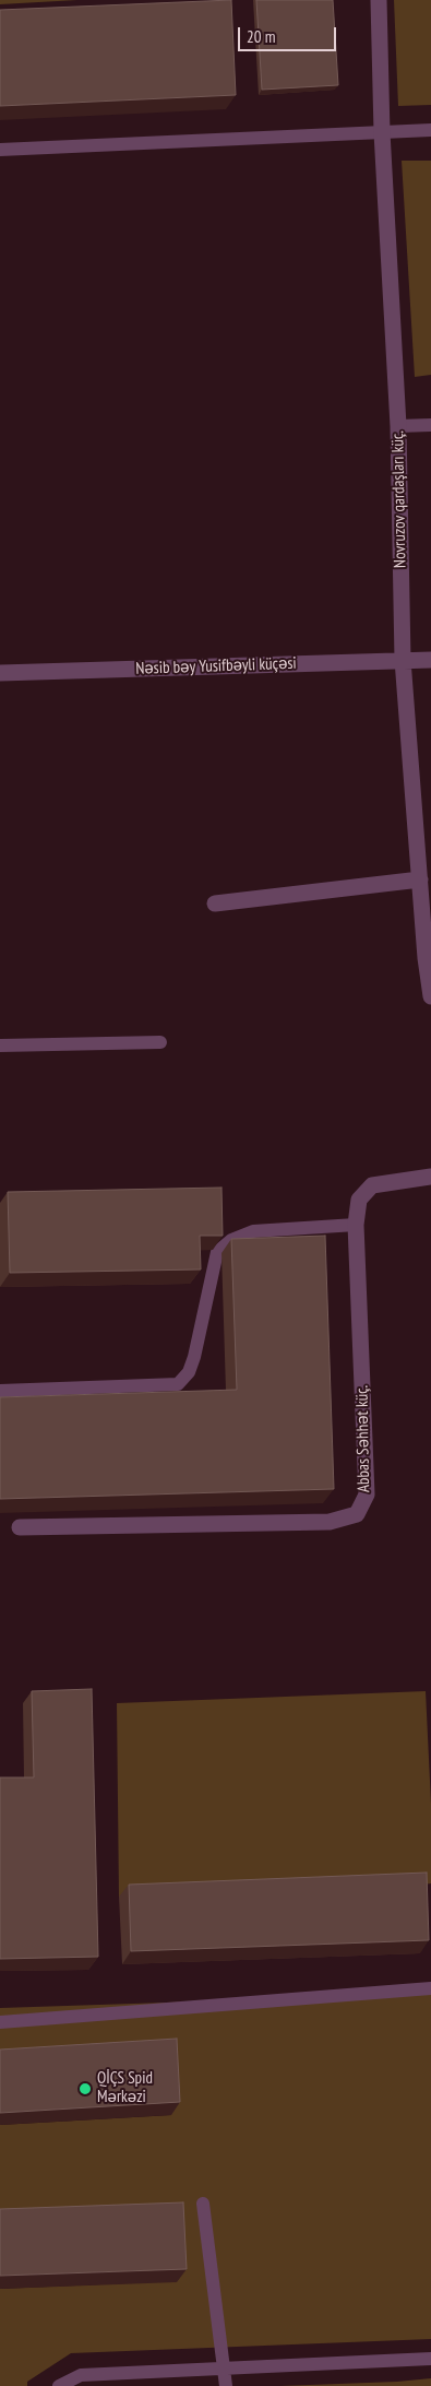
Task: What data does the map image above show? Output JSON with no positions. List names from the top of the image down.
{
  "streets": {
    "street": ["Novruzov qardaşları küç.", "Nəsib bəy Yusifbəyli küçəsi", "Abbas Səhhət küç."]
  },
  "crossings": [
    ["Novruzov qardaşları küç.", "Nəsib bəy Yusifbəyli küçəsi"]
  ],
  "places": ["QİÇS Spid Mərkəzi"],
  "scale_bar": "20 m"
}
